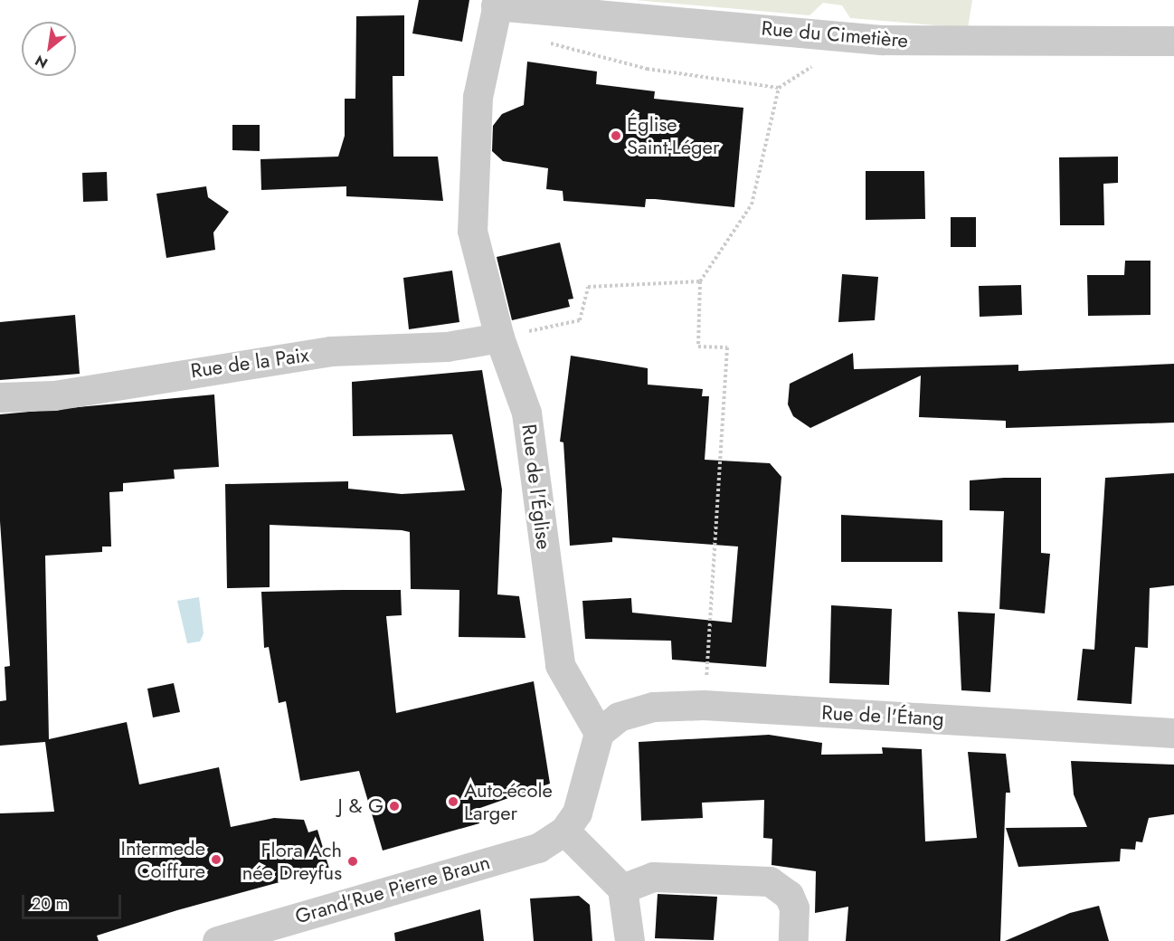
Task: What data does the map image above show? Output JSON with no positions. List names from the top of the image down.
{
  "streets": {
    "street": [
      "Rue du Cimetière",
      "Rue de la Paix",
      "Rue de l'Église",
      "Rue de l'Étang",
      "Grand'Rue Pierre Braun"
    ]
  },
  "crossings": [
    ["Rue du Cimetière", "Rue de l'Église"],
    ["Rue de la Paix", "Rue de l'Église"],
    ["Rue de l'Église", "Rue de l'Étang"]
  ],
  "places": [
    "Église Saint-Léger",
    "Auto-école Larger",
    "J & G",
    "Intermede Coiffure",
    "Flora Ach née Dreyfus"
  ],
  "scale_bar": "20 m",
  "north": "bottom left"
}
